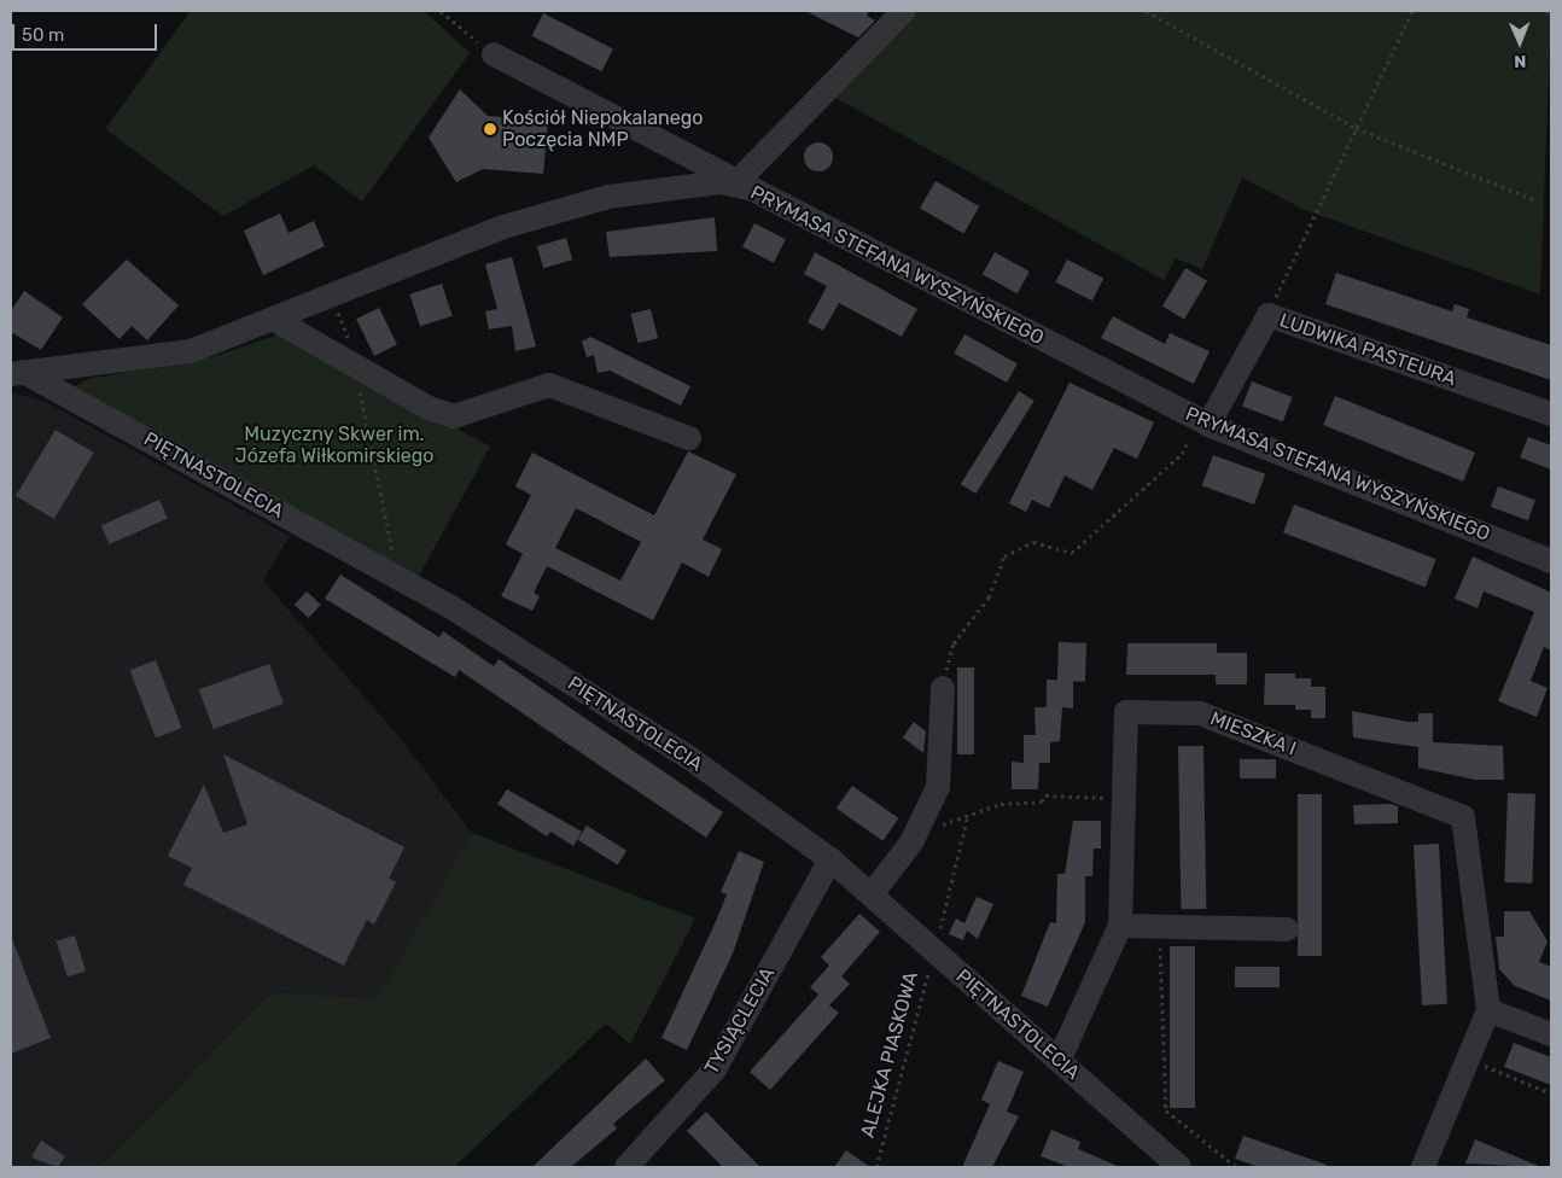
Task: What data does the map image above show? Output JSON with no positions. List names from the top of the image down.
{
  "streets": {
    "street": [
      "PRYMASA STEFANA WYSZYŃSKIEGO",
      "LUDWIKA PASTEURA",
      "PIĘTNASTOLECIA",
      "MIESZKA I",
      "TYSIĄCLECIA"
    ],
    "path": ["ALEJKA PIASKOWA"]
  },
  "crossings": [
    ["PRYMASA STEFANA WYSZYŃSKIEGO", "LUDWIKA PASTEURA"],
    ["PRYMASA STEFANA WYSZYŃSKIEGO", "PIĘTNASTOLECIA"],
    ["PIĘTNASTOLECIA", "MIESZKA I"],
    ["PIĘTNASTOLECIA", "TYSIĄCLECIA"],
    ["PIĘTNASTOLECIA", "ALEJKA PIASKOWA"]
  ],
  "parks": ["Muzyczny Skwer im. Józefa Wiłkomirskiego"],
  "places": ["Kościół Niepokalanego Poczęcia NMP"],
  "scale_bar": "50 m",
  "north": "bottom"
}
